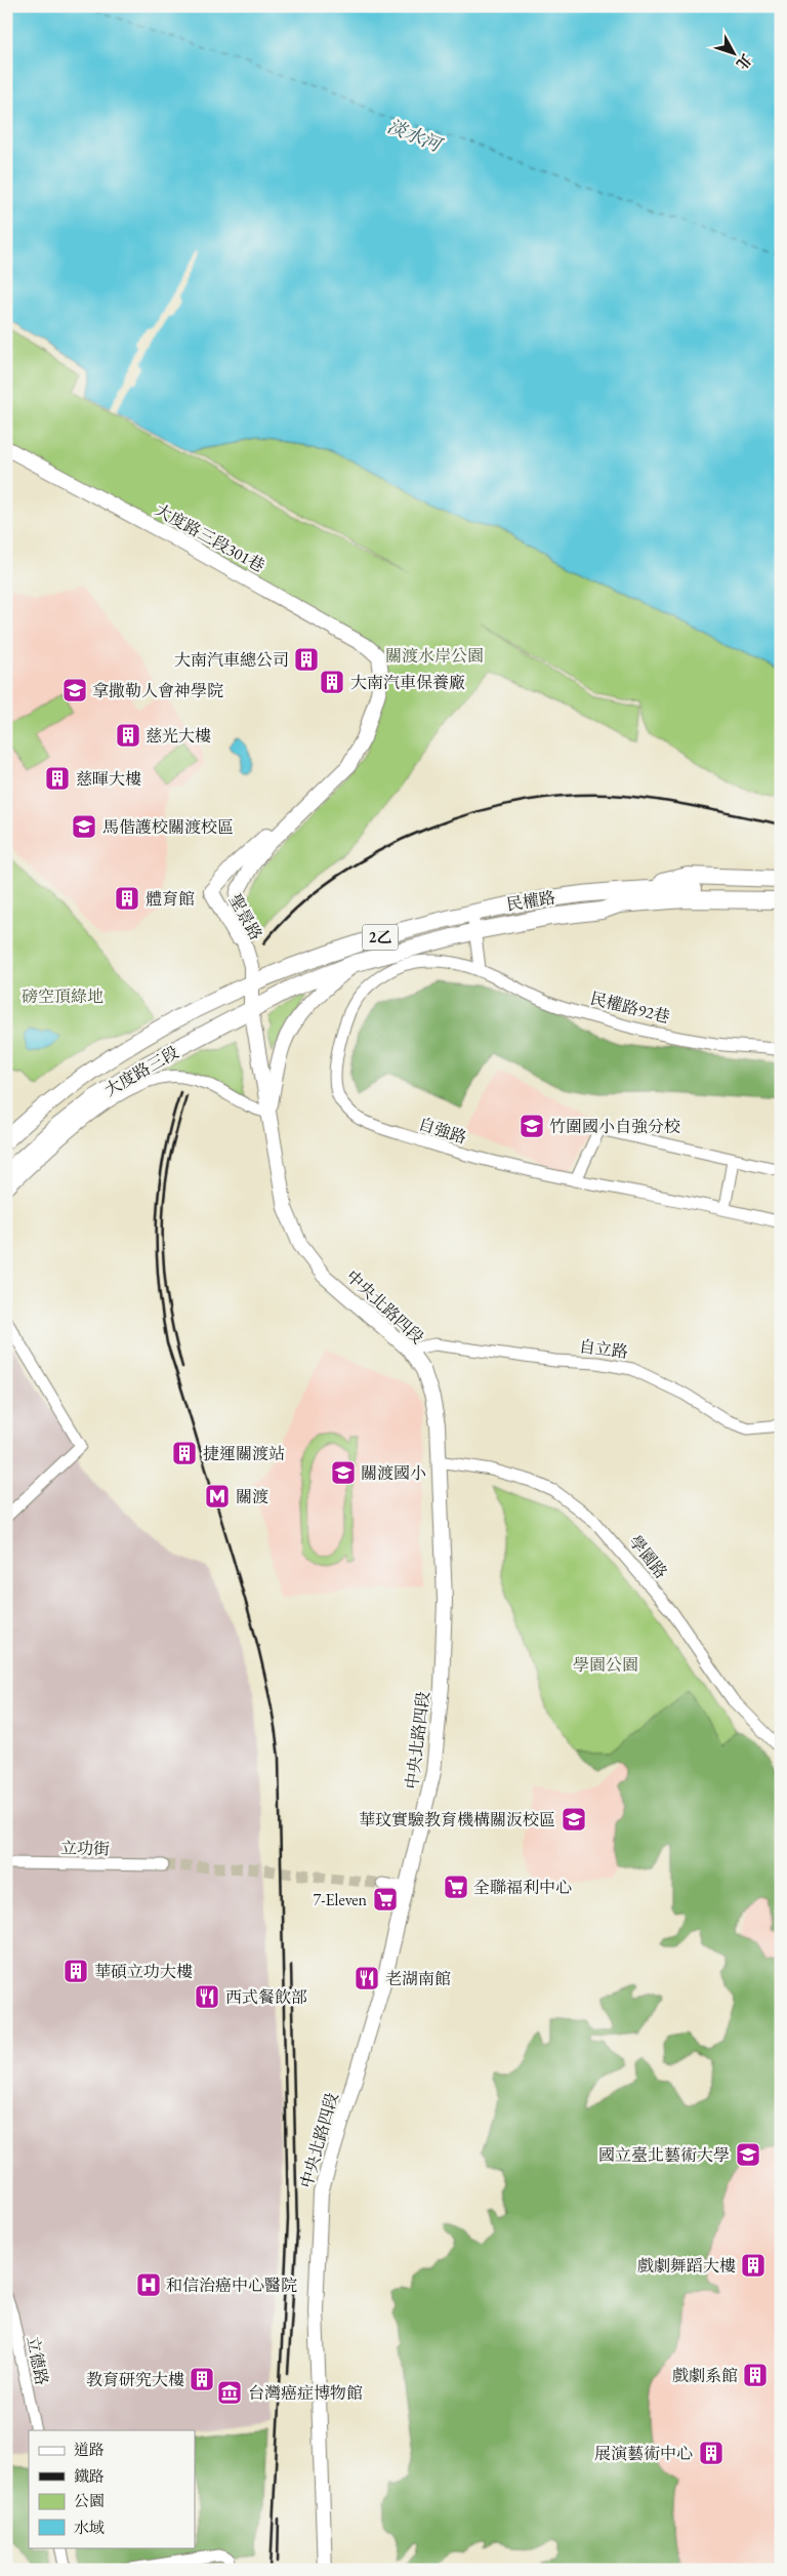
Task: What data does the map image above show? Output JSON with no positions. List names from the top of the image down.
{
  "streets": {
    "main road": ["民權路", "2乙", "大度路三段"],
    "street": [
      "大度路三段301巷",
      "聖景路",
      "民權路92巷",
      "自強路",
      "中央北路四段",
      "自立路",
      "學園路",
      "立功街",
      "立德路"
    ]
  },
  "crossings": [
    ["民權路", "大度路三段"],
    ["聖景路", "中央北路四段"],
    ["民權路92巷", "自強路"],
    ["大度路三段", "中央北路四段"],
    ["中央北路四段", "自立路"],
    ["中央北路四段", "學園路"]
  ],
  "water": ["淡水河"],
  "parks": ["關渡水岸公園", "磅空頂綠地", "學園公園"],
  "places": {
    "building": [
      "大南汽車總公司",
      "大南汽車保養廠",
      "慈光大樓",
      "慈暉大樓",
      "體育館",
      "捷運關渡站",
      "華碩立功大樓",
      "戲劇舞蹈大樓",
      "戲劇系館",
      "教育研究大樓",
      "展演藝術中心"
    ],
    "school or university": [
      "拿撒勒人會神學院",
      "馬偕護校關渡校區",
      "竹圍國小自強分校",
      "關渡國小",
      "華玟實驗教育機構關汳校區",
      "國立臺北藝術大學"
    ],
    "metro station": ["關渡"],
    "supermarket": ["全聯福利中心", "7-Eleven"],
    "restaurant": ["老湖南館", "西式餐飲部"],
    "hospital": ["和信治癌中心醫院"],
    "museum": ["台灣癌症博物館"]
  },
  "legend": [
    "道路",
    "鐵路",
    "公園",
    "水域"
  ],
  "north": "bottom right"
}
